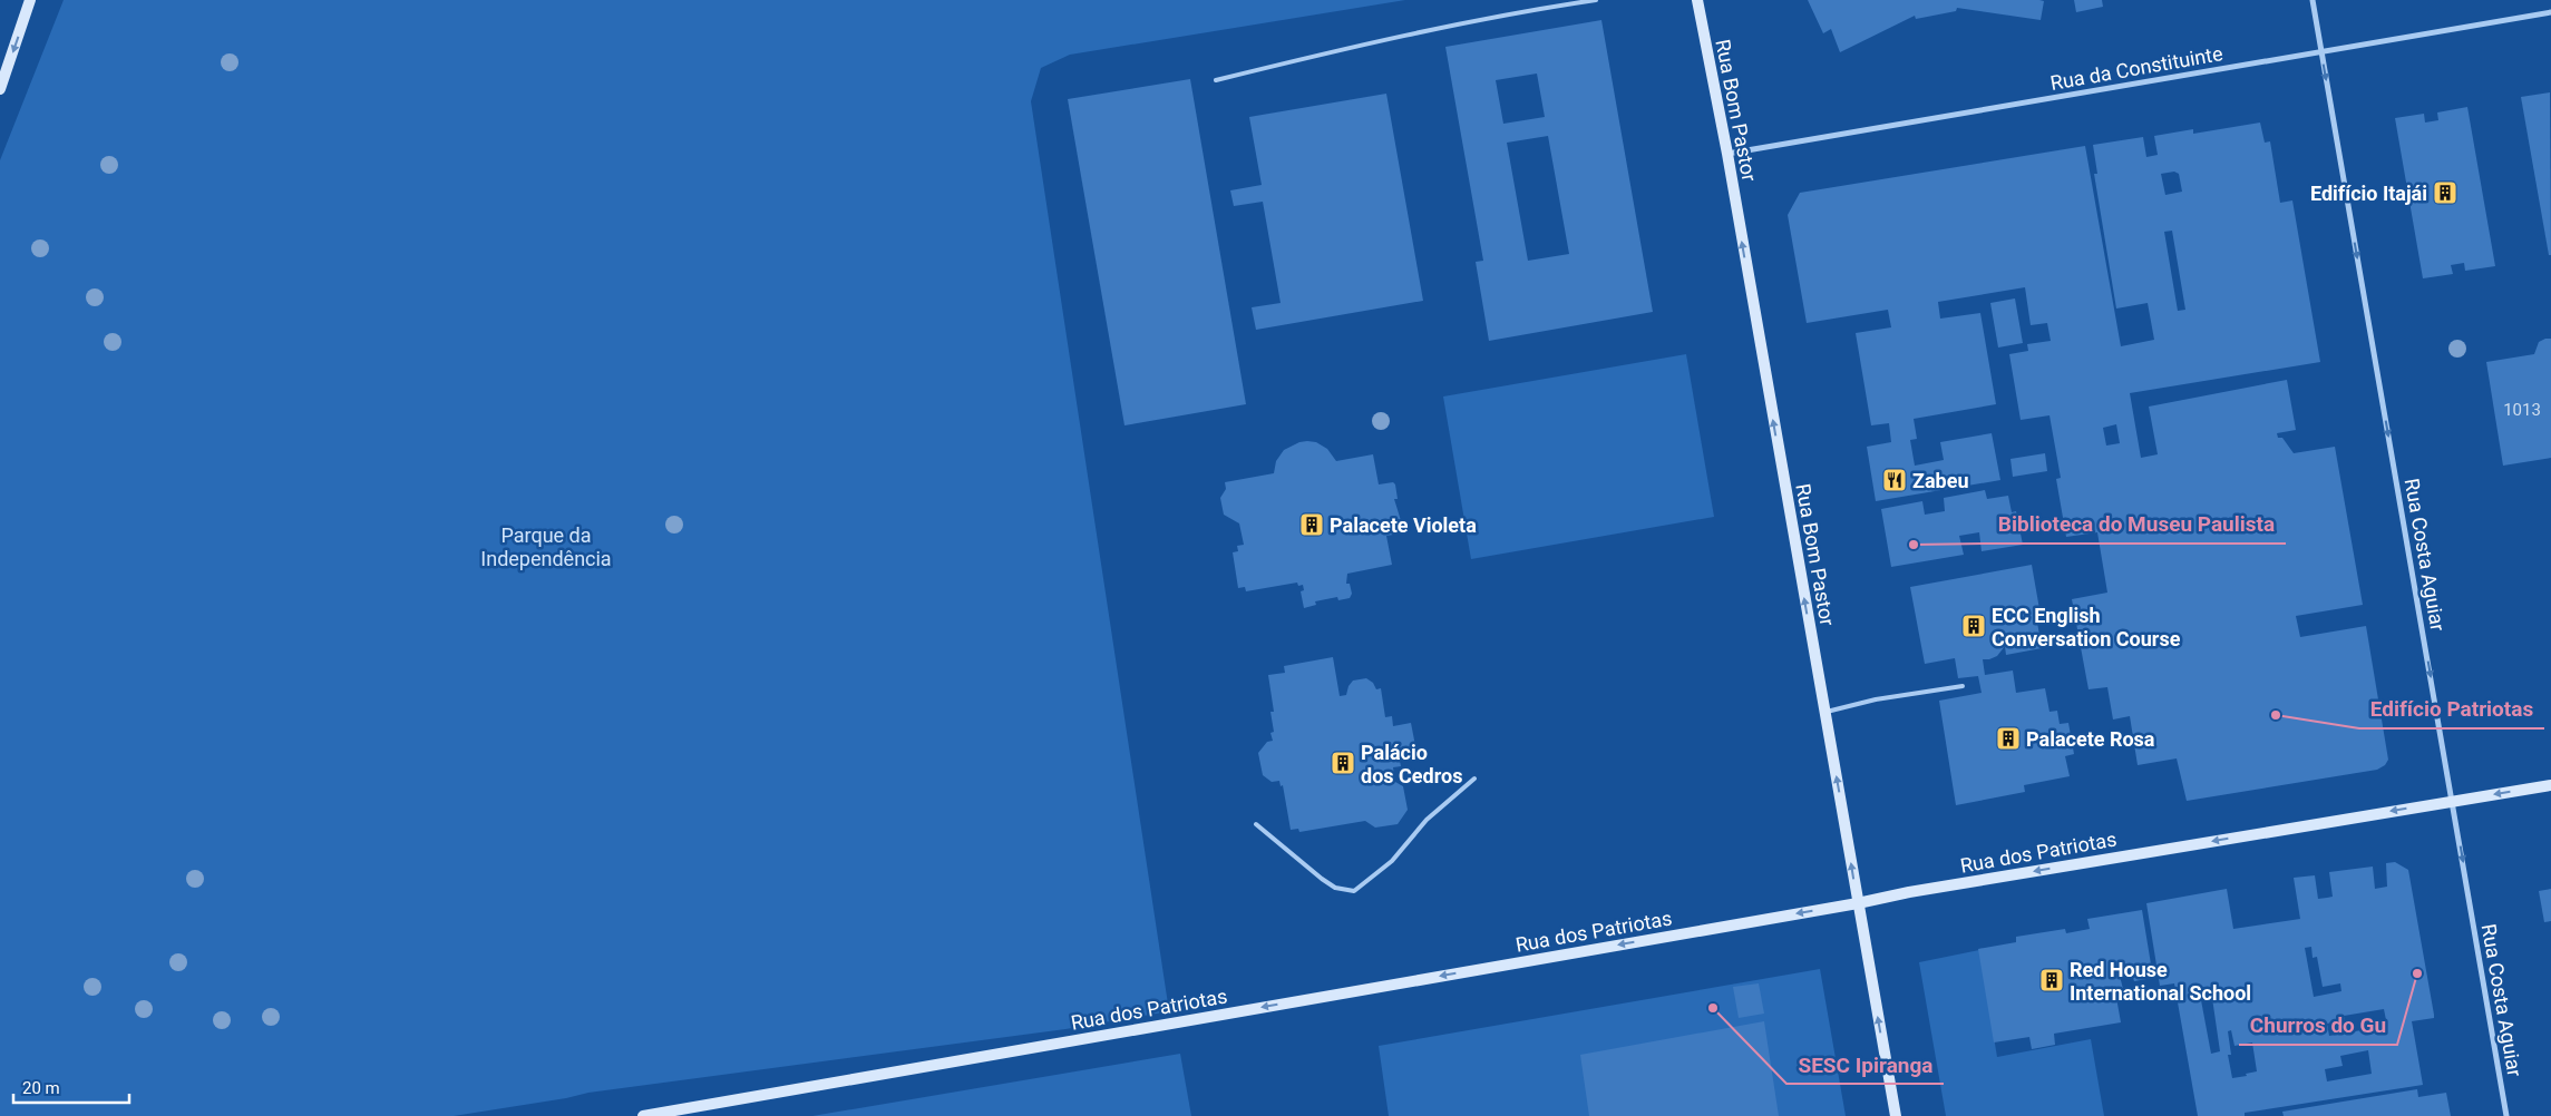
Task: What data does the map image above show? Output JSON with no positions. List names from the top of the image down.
{
  "streets": {
    "main road": ["Rua Bom Pastor", "Rua dos Patriotas"],
    "street": ["Rua da Constituinte", "Rua Costa Aguiar"]
  },
  "crossings": [
    ["Rua da Constituinte", "Rua Bom Pastor"],
    ["Rua da Constituinte", "Rua Costa Aguiar"],
    ["Rua Bom Pastor", "Rua dos Patriotas"],
    ["Rua Costa Aguiar", "Rua dos Patriotas"]
  ],
  "one_way": ["Rua Bom Pastor", "Rua Costa Aguiar", "Rua dos Patriotas"],
  "parks": ["Parque da Independência"],
  "places": {
    "building": [
      "Edifício Itajái",
      "Palacete Violeta",
      "ECC English Conversation Course",
      "Palacete Rosa",
      "Palácio dos Cedros",
      "Red House International School"
    ],
    "restaurant": ["Zabeu"],
    "other": [
      "Biblioteca do Museu Paulista",
      "Edifício Patriotas",
      "Churros do Gu",
      "SESC Ipiranga"
    ]
  },
  "house_numbers": ["1013"],
  "scale_bar": "20 m"
}
